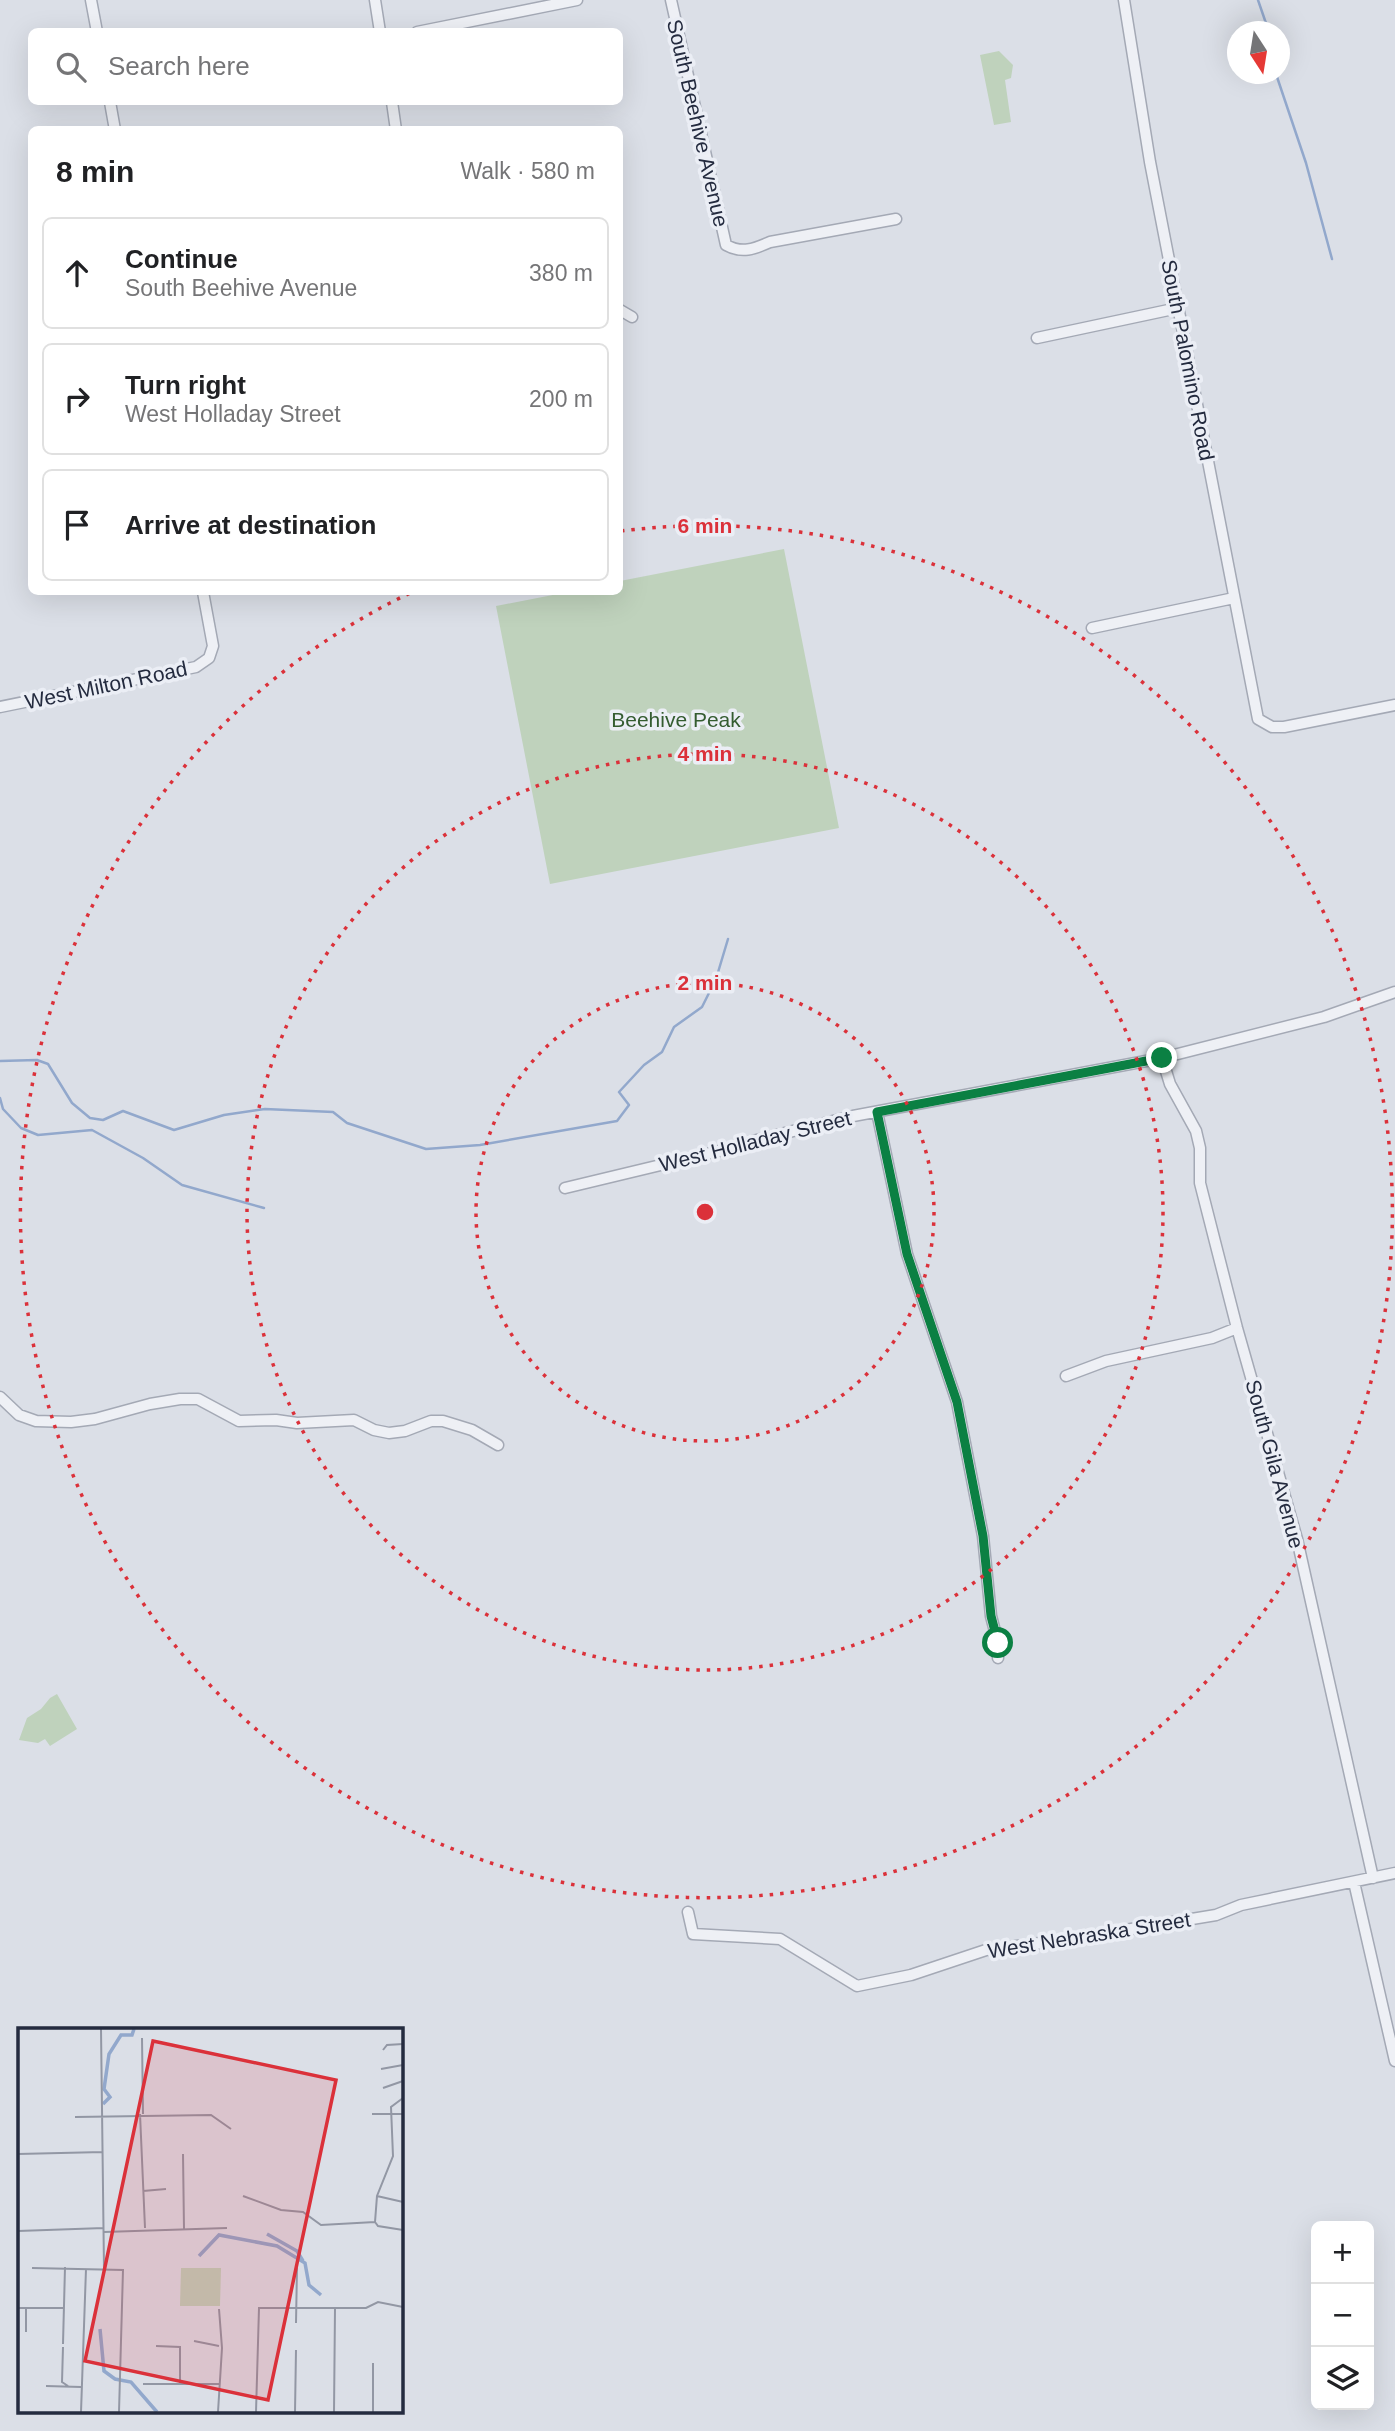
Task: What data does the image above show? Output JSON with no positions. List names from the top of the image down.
{
  "streets": {
    "street": [
      "South Beehive Avenue",
      "South Palomino Road",
      "West Milton Road",
      "West Holladay Street",
      "South Gila Avenue",
      "West Nebraska Street"
    ]
  },
  "crossings": [
    ["West Holladay Street", "South Gila Avenue"],
    ["South Gila Avenue", "West Nebraska Street"]
  ],
  "parks": ["Beehive Peak"],
  "north": "bottom",
  "page": {
    "search": "Search here",
    "heading": ["8 min", "Walk · 580 m"],
    "list": [
      ["Continue", "South Beehive Avenue", "380 m"],
      ["Turn right", "West Holladay Street", "200 m"],
      "Arrive at destination"
    ],
    "map_buttons": ["+", "−"]
  },
  "rings": ["6 min", "4 min", "2 min"]
}
